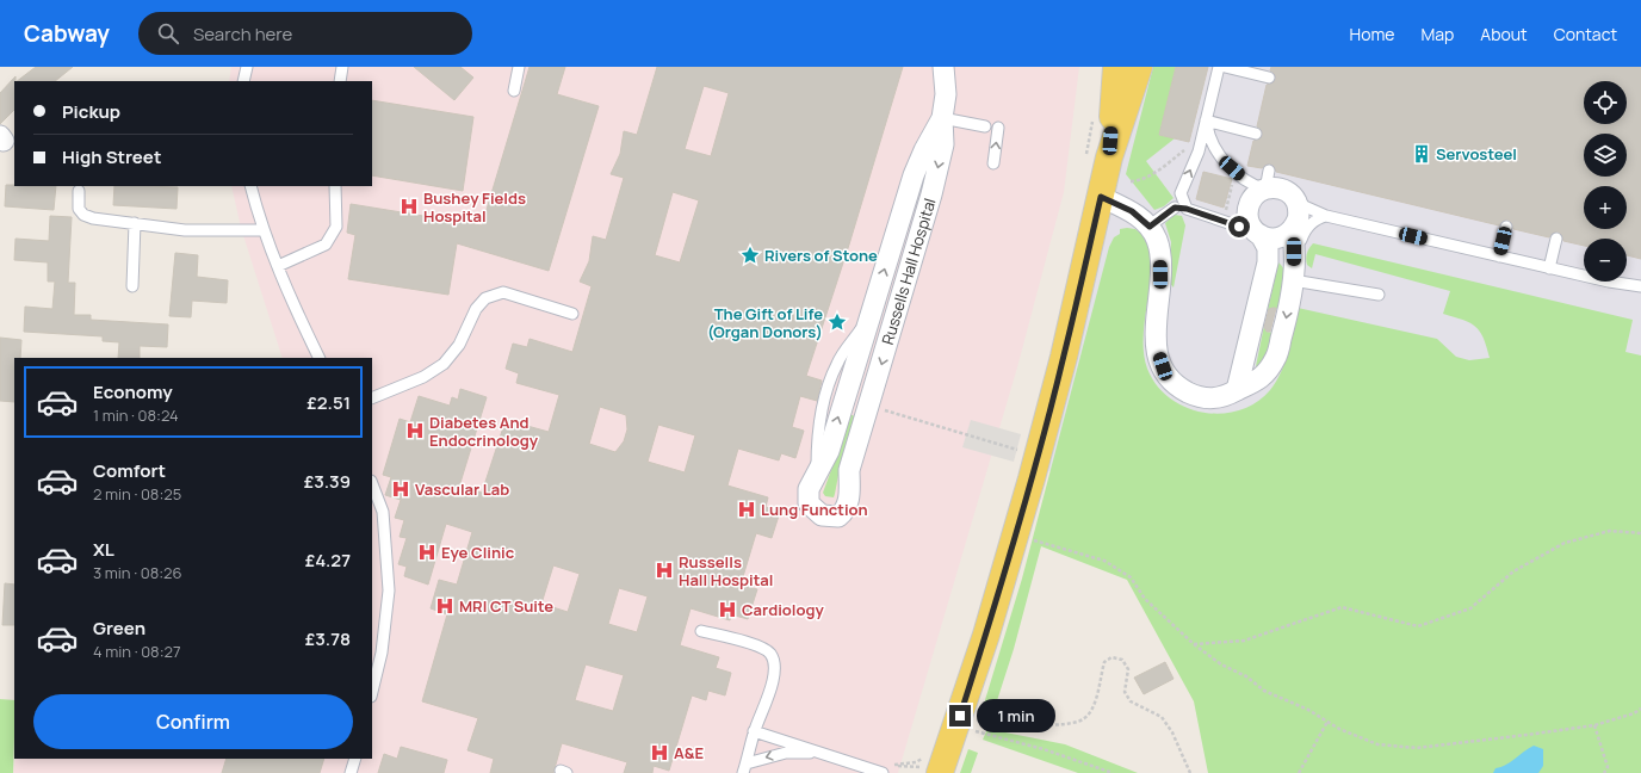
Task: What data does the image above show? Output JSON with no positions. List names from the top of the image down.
{
  "streets": {
    "street": ["Russells Hall Hospital"]
  },
  "places": {
    "building": ["Servosteel"],
    "hospital": [
      "Bushey Fields Hospital",
      "Diabetes And Endocrinology",
      "Vascular Lab",
      "Lung Function",
      "Eye Clinic",
      "Russells Hall Hospital",
      "MRI CT Suite",
      "Cardiology",
      "A&E"
    ],
    "place": ["Rivers of Stone", "The Gift of Life (Organ Donors)"]
  },
  "page": {
    "header": "Cabway",
    "search": "Search here",
    "nav": [
      "Home",
      "Map",
      "About",
      "Contact"
    ],
    "map_buttons": ["+", "−"],
    "banner": ["Pickup", "High Street"],
    "list": [
      {
        "name": "Economy",
        "note": "1 min · 08:24",
        "value": "£2.51"
      },
      {
        "name": "Comfort",
        "note": "2 min · 08:25",
        "value": "£3.39"
      },
      {
        "name": "XL",
        "note": "3 min · 08:26",
        "value": "£4.27"
      },
      {
        "name": "Green",
        "note": "4 min · 08:27",
        "value": "£3.78"
      }
    ],
    "buttons": "Confirm",
    "bubble": "1 min"
  }
}
